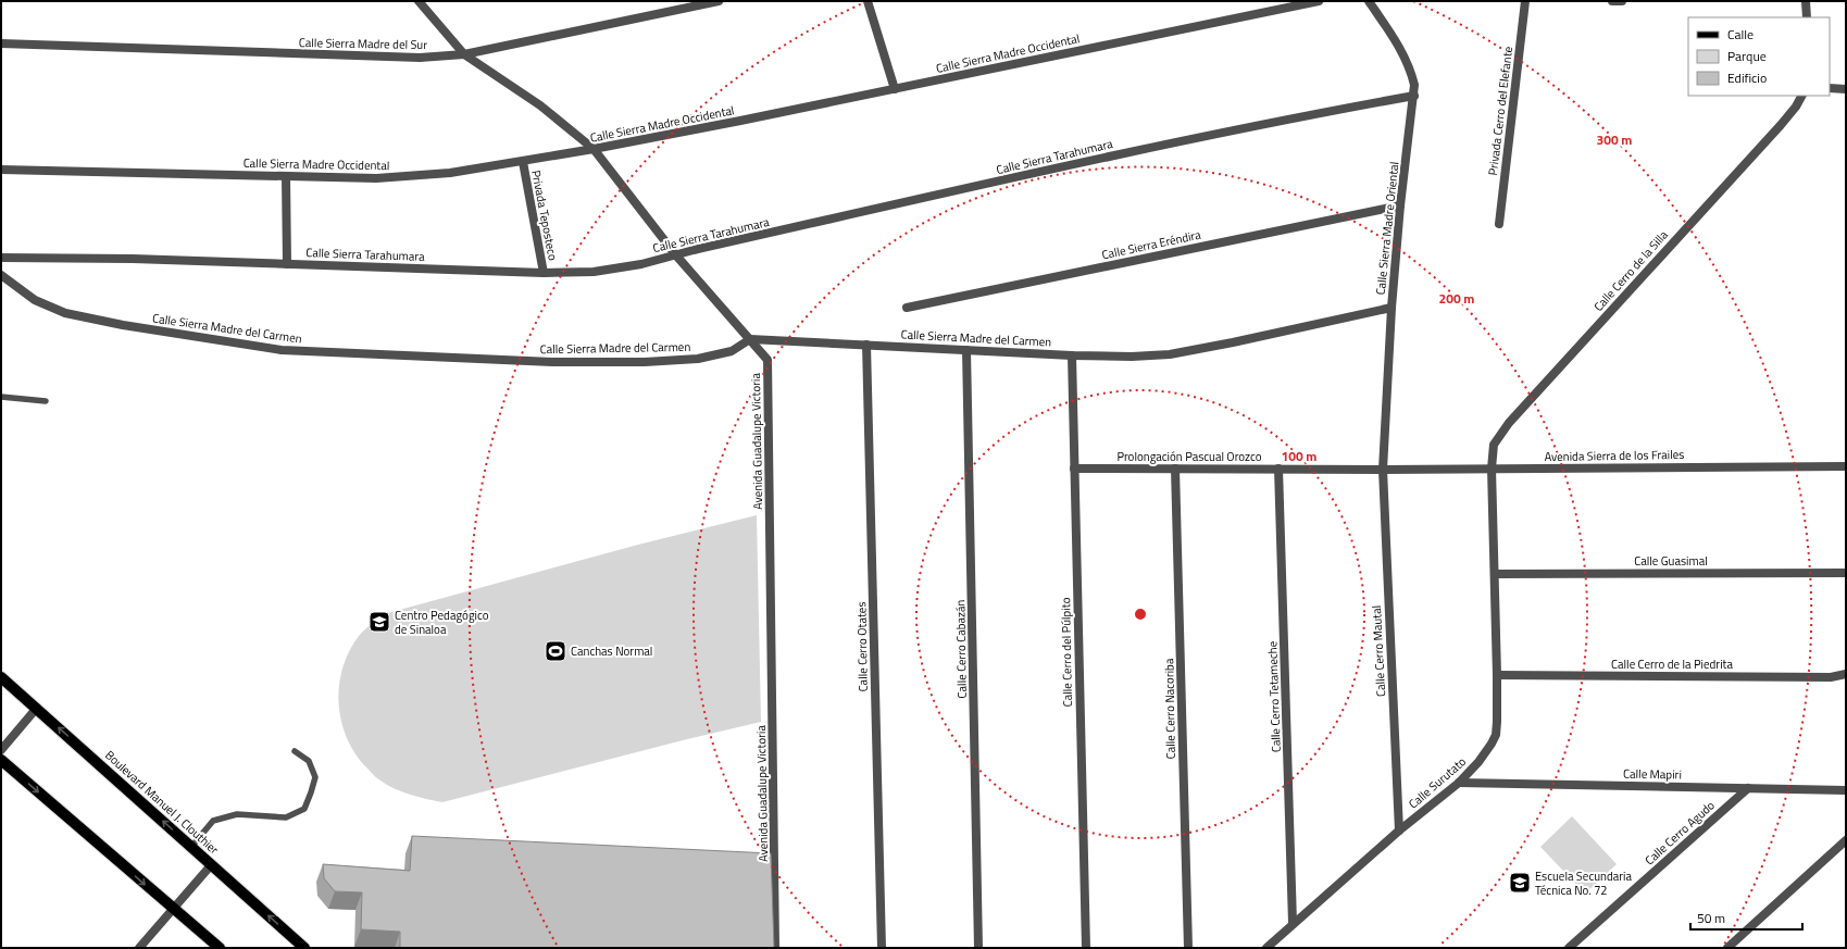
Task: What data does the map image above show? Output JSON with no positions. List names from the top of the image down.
{
  "streets": {
    "main road": ["Boulevard Manuel J. Clouthier"],
    "street": [
      "Calle Sierra Madre del Sur",
      "Calle Sierra Madre Occidental",
      "Privada Cerro del Elefante",
      "Calle Sierra Tarahumara",
      "Privada Teposteco",
      "Calle Sierra Madre Oriental",
      "Calle Sierra Eréndira",
      "Calle Cerro de la Silla",
      "Calle Sierra Madre del Carmen",
      "Avenida Guadalupe Victoria",
      "Avenida Sierra de los Frailes",
      "Prolongación Pascual Orozco",
      "Calle Guasimal",
      "Calle Cerro Otates",
      "Calle Cerro Cabazán",
      "Calle Cerro Mautal",
      "Calle Cerro del Púlpito",
      "Calle Cerro de la Piedrita",
      "Calle Cerro Tetameche",
      "Calle Cerro Nacoriba",
      "Calle Mapiri",
      "Calle Surutato",
      "Calle Cerro Agudo"
    ]
  },
  "crossings": [
    ["Calle Sierra Madre del Sur", "Avenida Guadalupe Victoria"],
    ["Calle Sierra Madre Occidental", "Privada Teposteco"],
    ["Calle Sierra Madre Occidental", "Avenida Guadalupe Victoria"],
    ["Calle Sierra Tarahumara", "Privada Teposteco"],
    ["Calle Sierra Tarahumara", "Calle Sierra Madre Oriental"],
    ["Calle Sierra Tarahumara", "Avenida Guadalupe Victoria"],
    ["Calle Sierra Madre Oriental", "Calle Sierra Eréndira"],
    ["Calle Sierra Madre Oriental", "Calle Sierra Madre del Carmen"],
    ["Calle Sierra Madre Oriental", "Avenida Sierra de los Frailes"],
    ["Calle Sierra Madre Oriental", "Prolongación Pascual Orozco"],
    ["Calle Sierra Madre Oriental", "Calle Cerro Mautal"],
    ["Calle Cerro de la Silla", "Avenida Sierra de los Frailes"],
    ["Calle Cerro de la Silla", "Calle Surutato"],
    ["Calle Sierra Madre del Carmen", "Avenida Guadalupe Victoria"],
    ["Calle Sierra Madre del Carmen", "Calle Cerro Otates"],
    ["Calle Sierra Madre del Carmen", "Calle Cerro Cabazán"],
    ["Calle Sierra Madre del Carmen", "Calle Cerro del Púlpito"],
    ["Avenida Sierra de los Frailes", "Prolongación Pascual Orozco"],
    ["Avenida Sierra de los Frailes", "Calle Cerro Mautal"],
    ["Avenida Sierra de los Frailes", "Calle Surutato"],
    ["Prolongación Pascual Orozco", "Calle Cerro Mautal"],
    ["Prolongación Pascual Orozco", "Calle Cerro del Púlpito"],
    ["Prolongación Pascual Orozco", "Calle Cerro Tetameche"],
    ["Prolongación Pascual Orozco", "Calle Cerro Nacoriba"],
    ["Calle Guasimal", "Calle Surutato"],
    ["Calle Cerro Mautal", "Calle Surutato"],
    ["Calle Cerro de la Piedrita", "Calle Surutato"],
    ["Calle Cerro Tetameche", "Calle Surutato"],
    ["Calle Mapiri", "Calle Surutato"],
    ["Calle Mapiri", "Calle Cerro Agudo"]
  ],
  "places": {
    "school or university": ["Centro Pedagógico de Sinaloa", "Escuela Secundaria Técnica No. 72"],
    "sports": ["Canchas Normal"]
  },
  "legend": ["Calle", "Parque", "Edificio"],
  "scale_bar": "50 m",
  "rings": ["300 m", "200 m", "100 m"]
}
